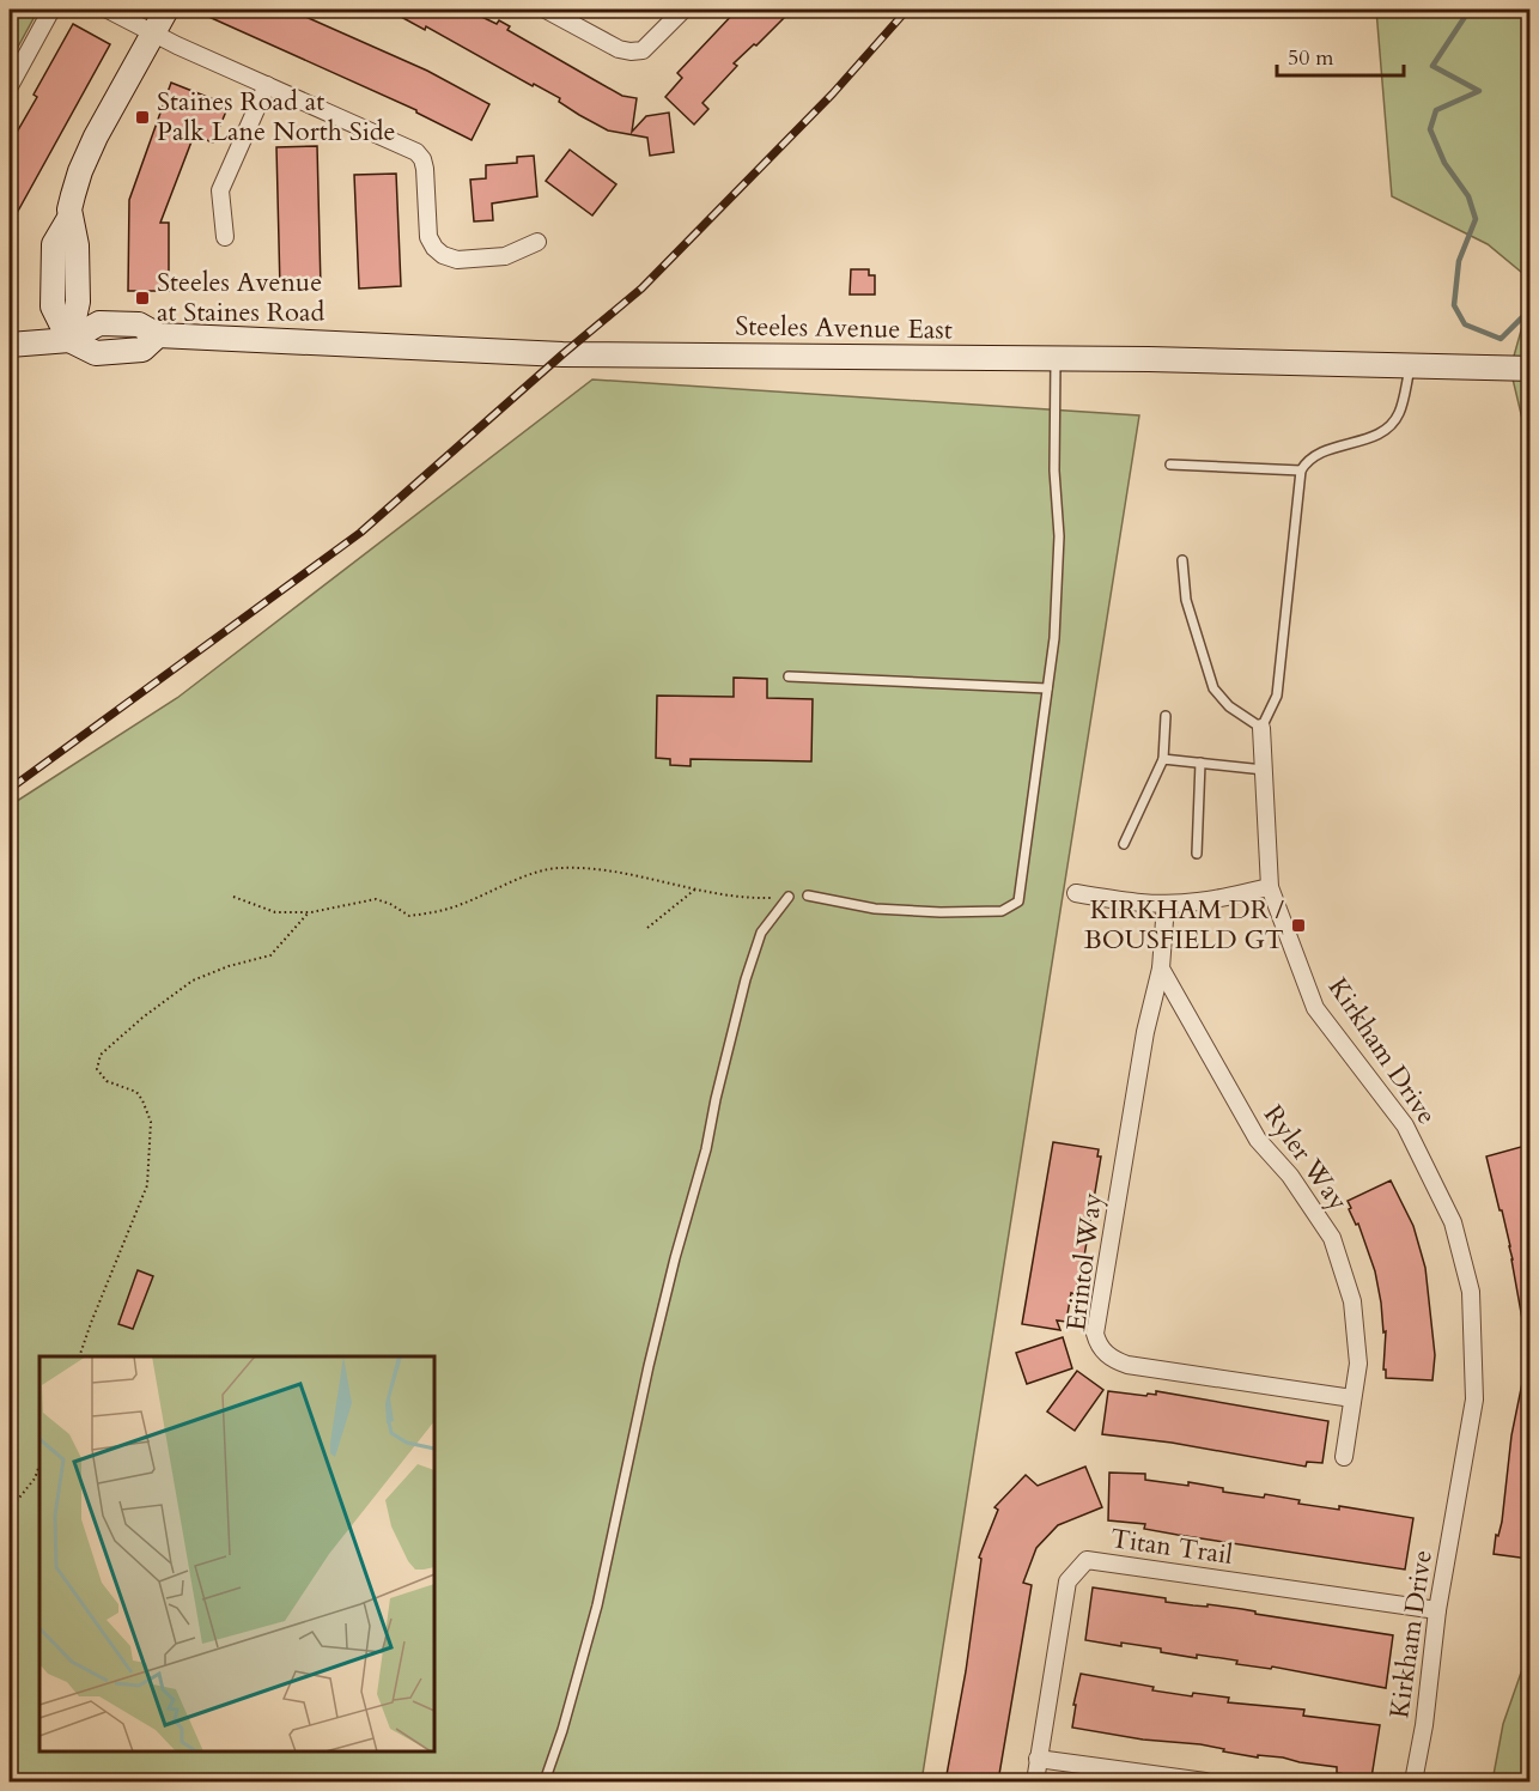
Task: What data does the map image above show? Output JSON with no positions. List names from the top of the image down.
{
  "streets": {
    "main road": ["Steeles Avenue East"],
    "street": [
      "Kirkham Drive",
      "Ryler Way",
      "Erintol Way",
      "Titan Trail"
    ]
  },
  "crossings": [
    ["Kirkham Drive", "Titan Trail"],
    ["Ryler Way", "Erintol Way"]
  ],
  "places": {
    "transit": ["Staines Road at Palk Lane North Side", "Steeles Avenue at Staines Road", "KIRKHAM DR / BOUSFIELD GT"]
  },
  "scale_bar": "50 m"
}
